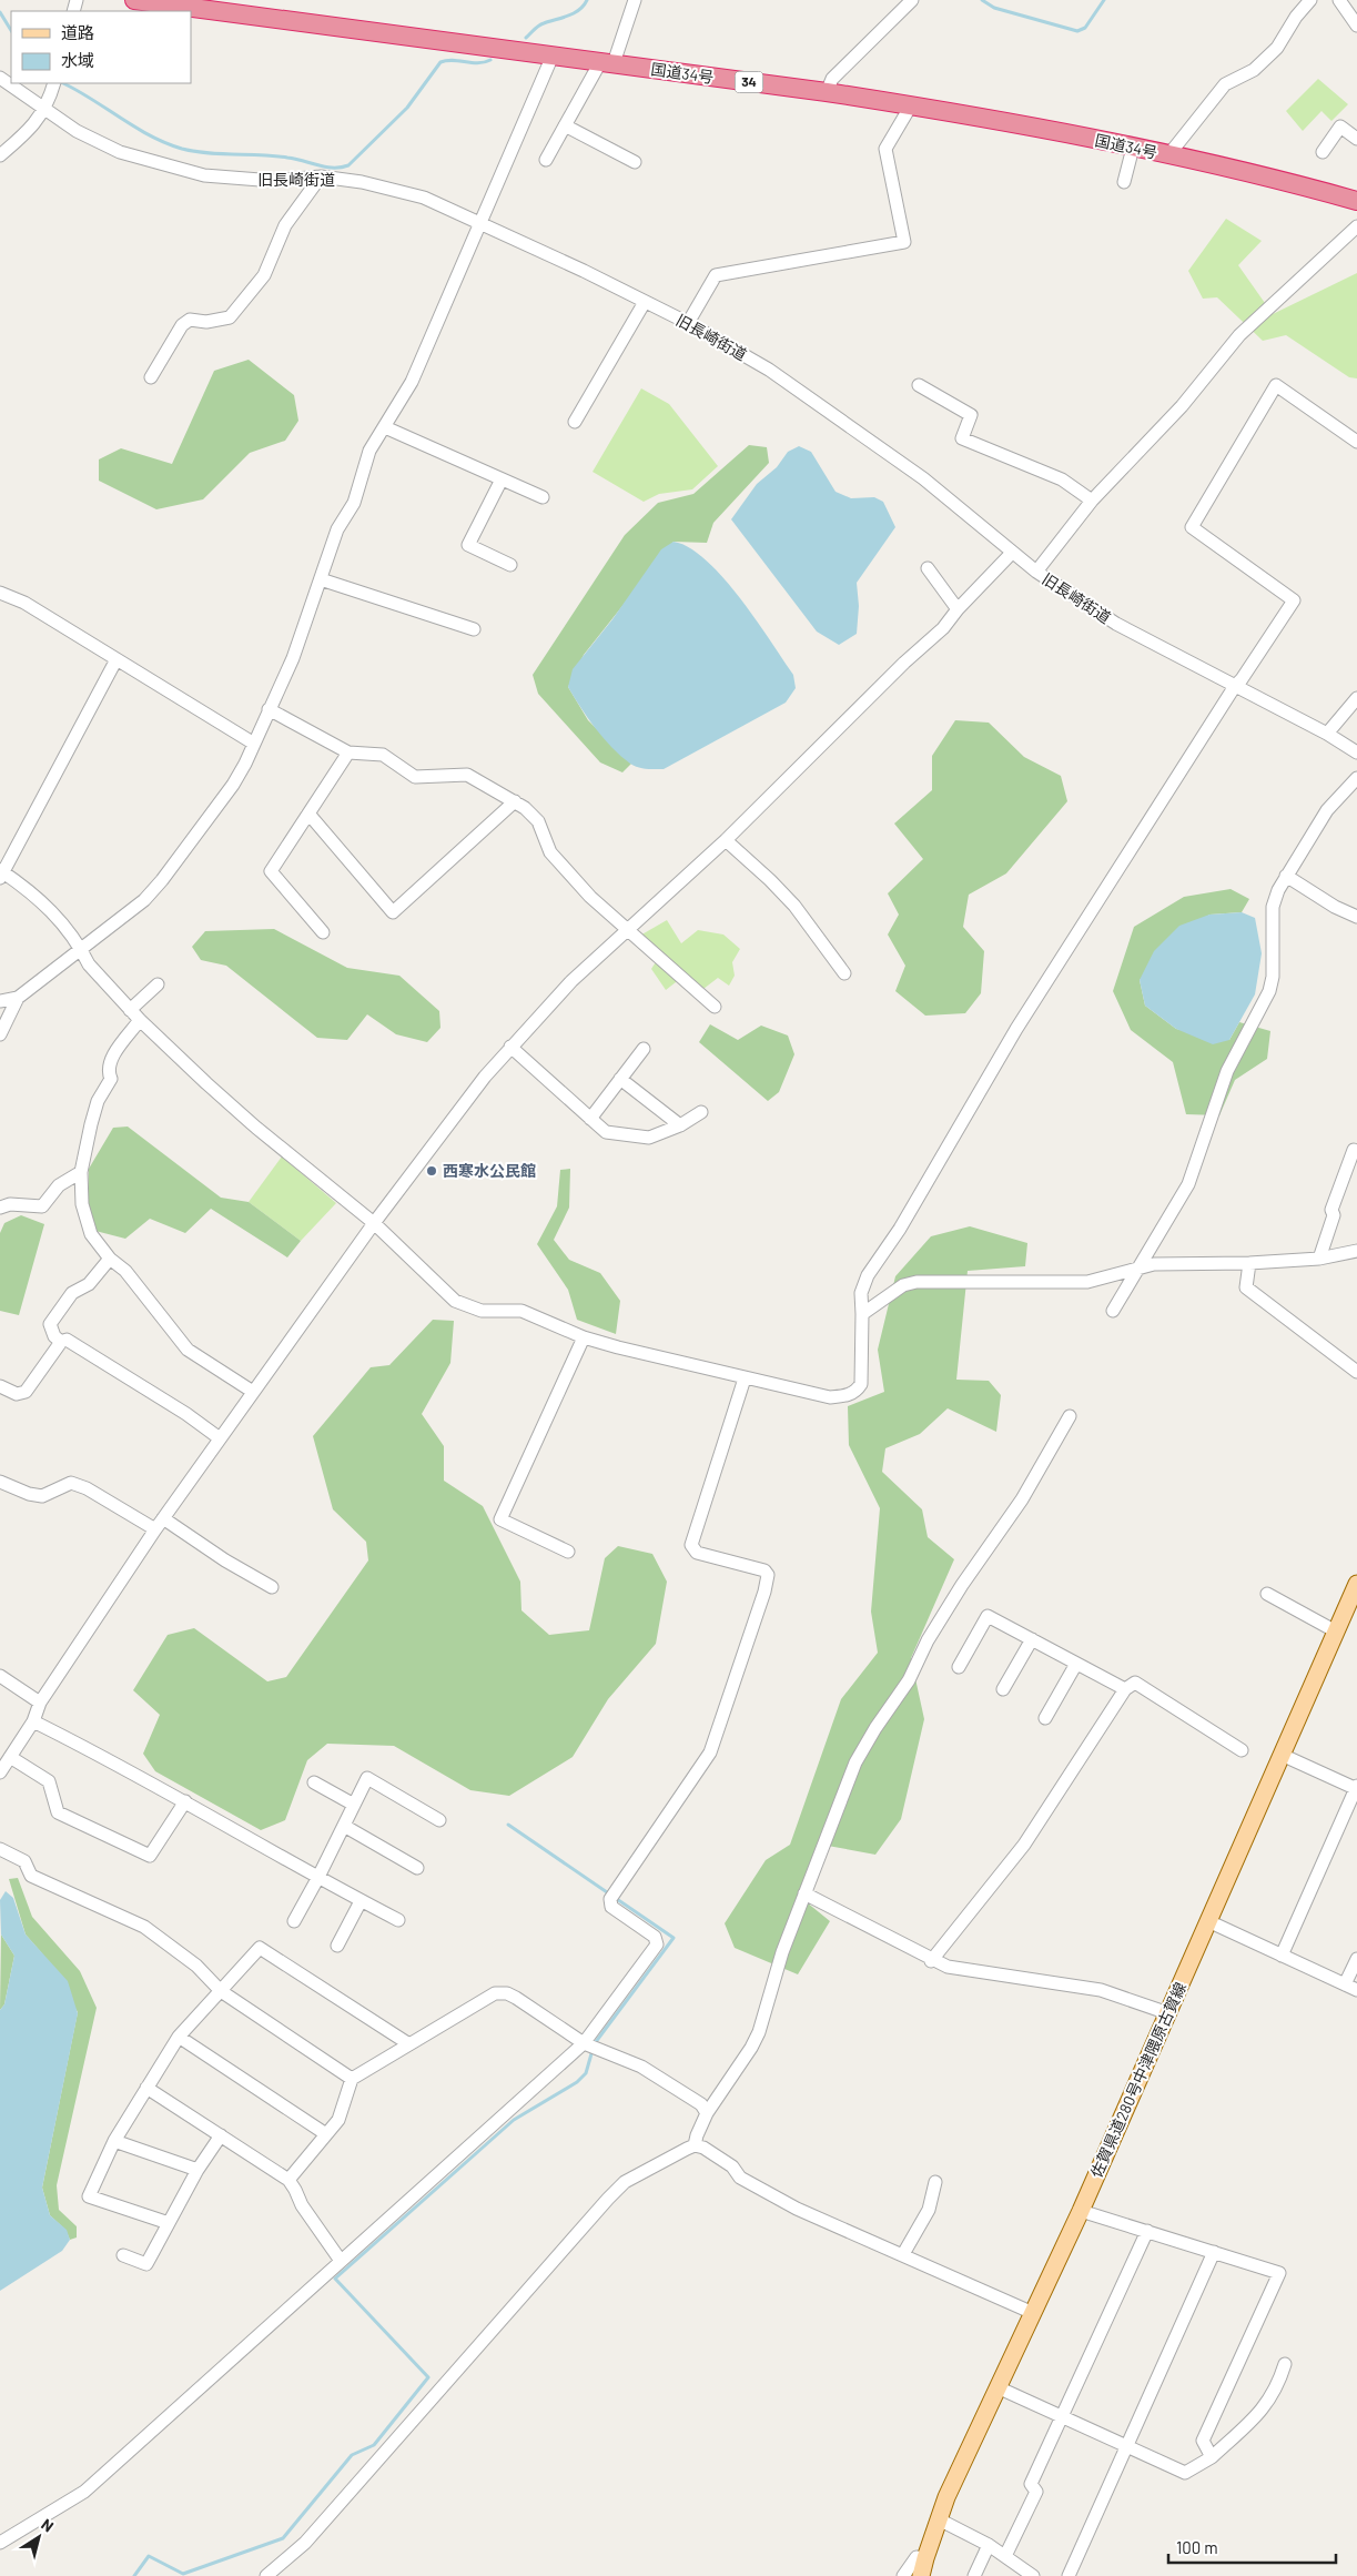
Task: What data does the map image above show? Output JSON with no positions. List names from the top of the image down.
{
  "streets": {
    "highway": ["国道34号", "34"],
    "main road": ["佐賀県道280号中津隈原古賀線"],
    "street": ["旧長崎街道"]
  },
  "places": ["西寒水公民館"],
  "legend": ["道路", "水域"],
  "scale_bar": "100 m",
  "north": "top right"
}
